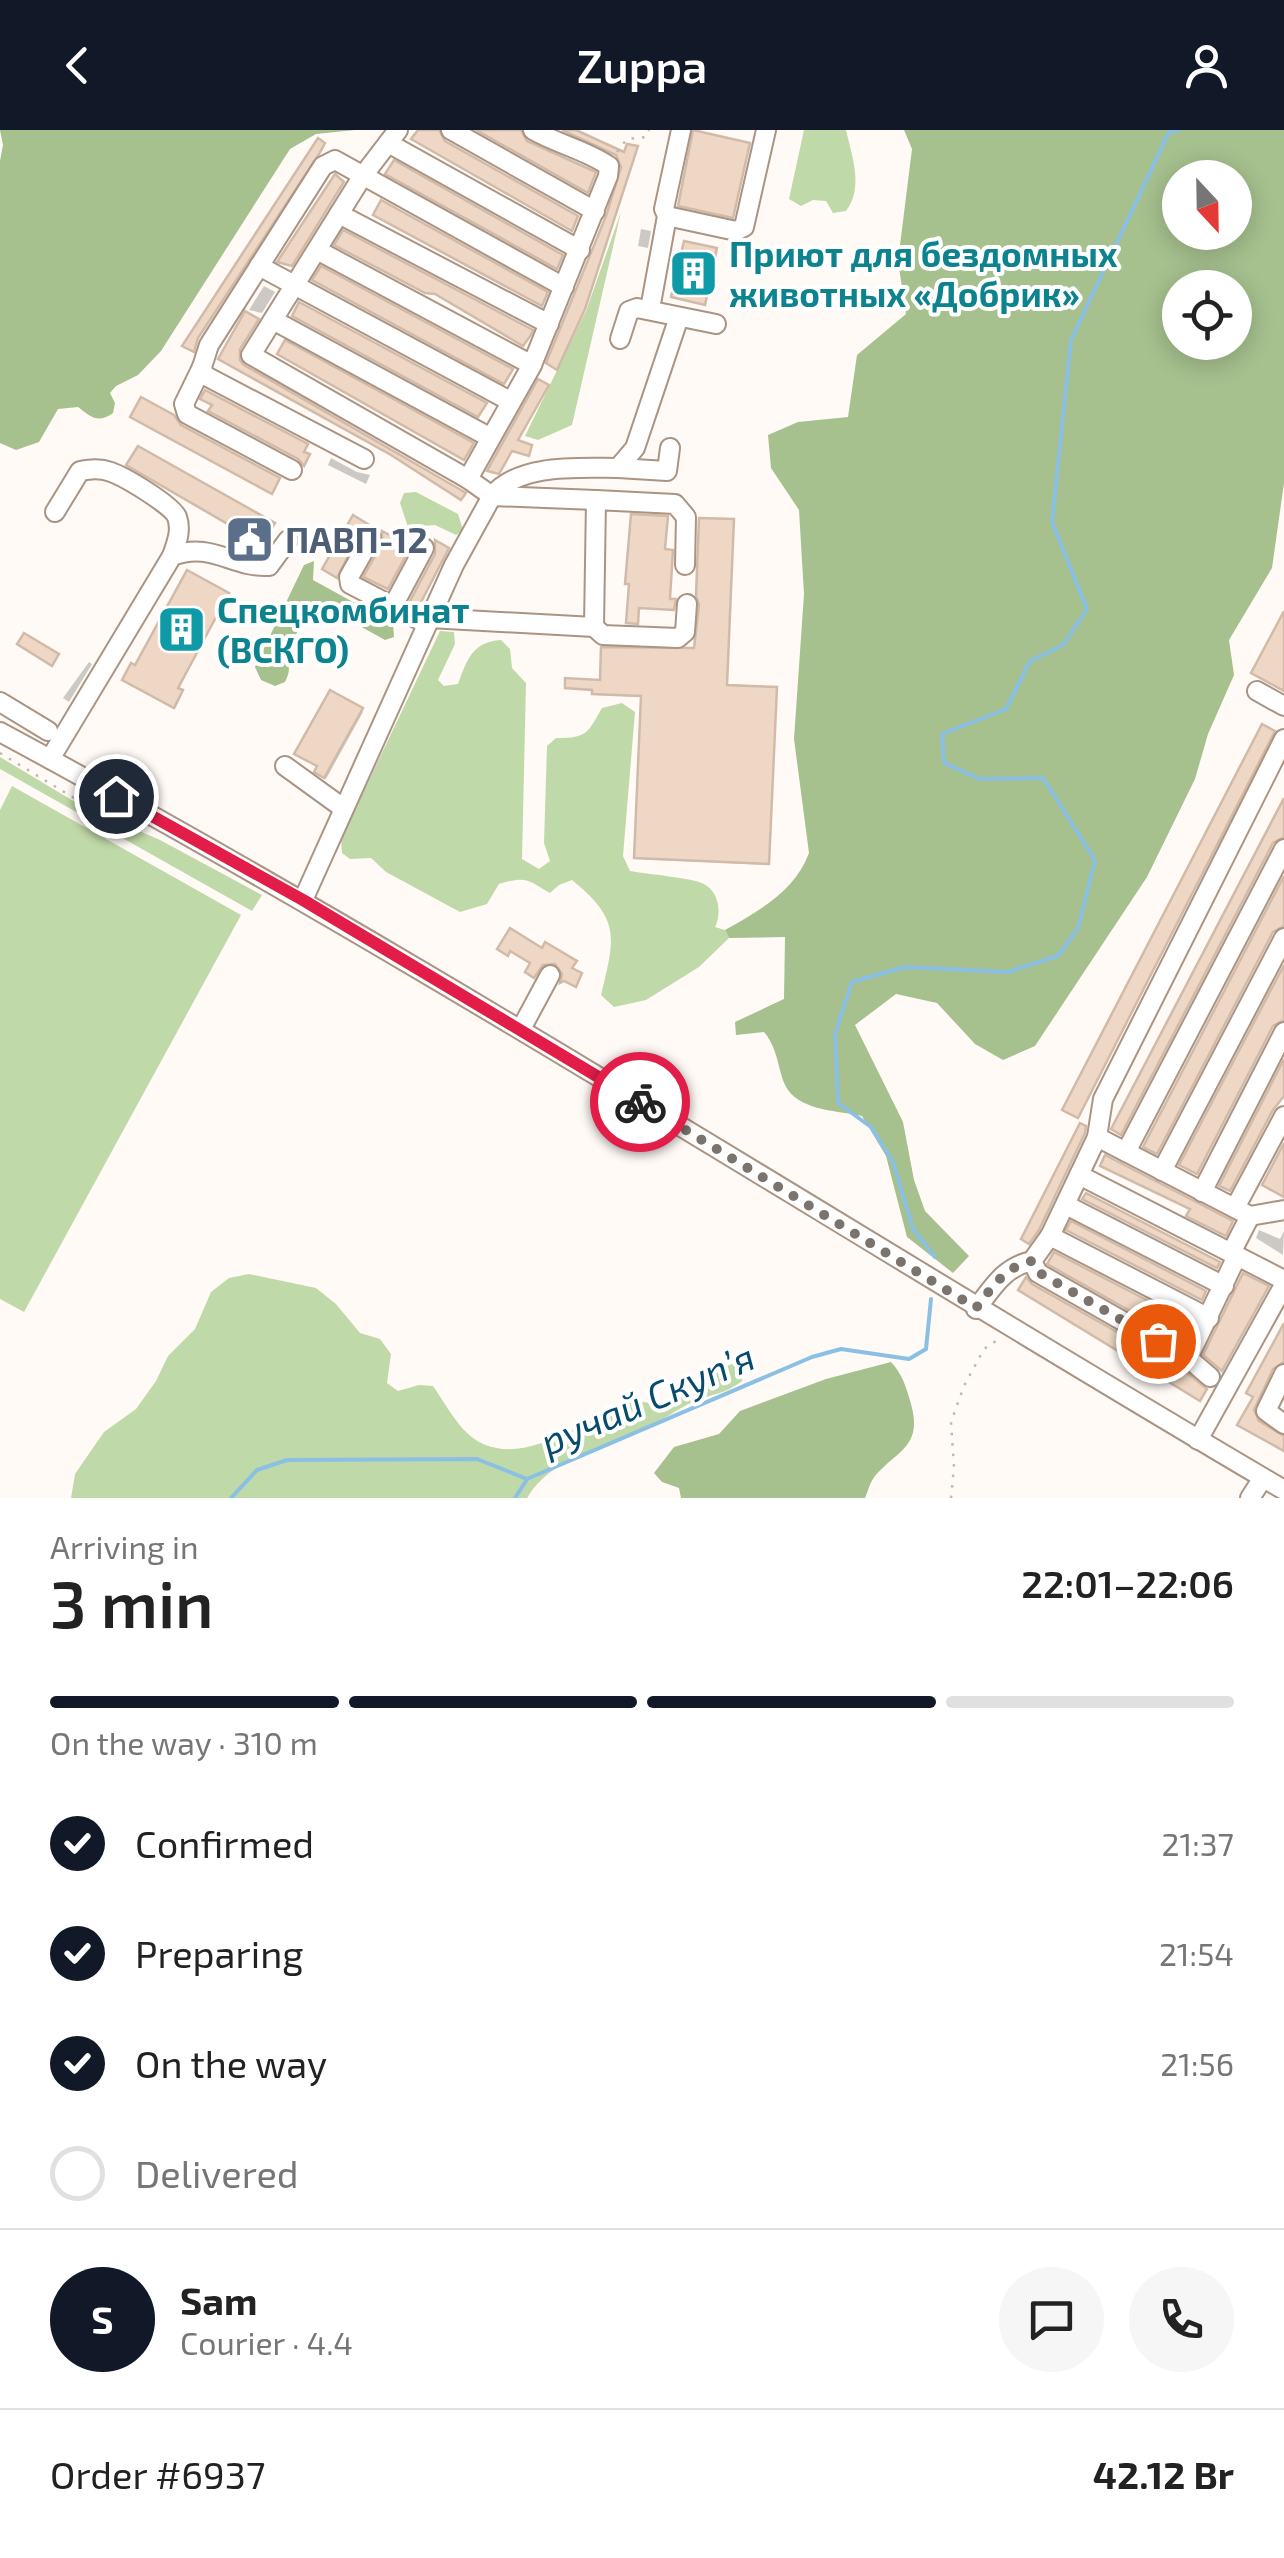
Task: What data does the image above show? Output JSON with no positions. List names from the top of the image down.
{
  "water": ["ручай Скупʼя"],
  "places": {
    "building": ["Приют для бездомных животных «Добрик»", "Спецкомбинат (ВСКГО)"],
    "public building": ["ПАВП-12"]
  },
  "north": "bottom",
  "page": {
    "header": "Zuppa",
    "heading": ["3 min", "Arriving in", "22:01–22:06"],
    "panel": [
      "Sam",
      "Courier · 4.4",
      "Order #6937",
      "42.12 Br"
    ],
    "bar": "On the way · 310 m",
    "list": [
      ["Confirmed", "21:37"],
      ["Preparing", "21:54"],
      ["On the way", "21:56"],
      "Delivered"
    ],
    "round": "S"
  }
}
